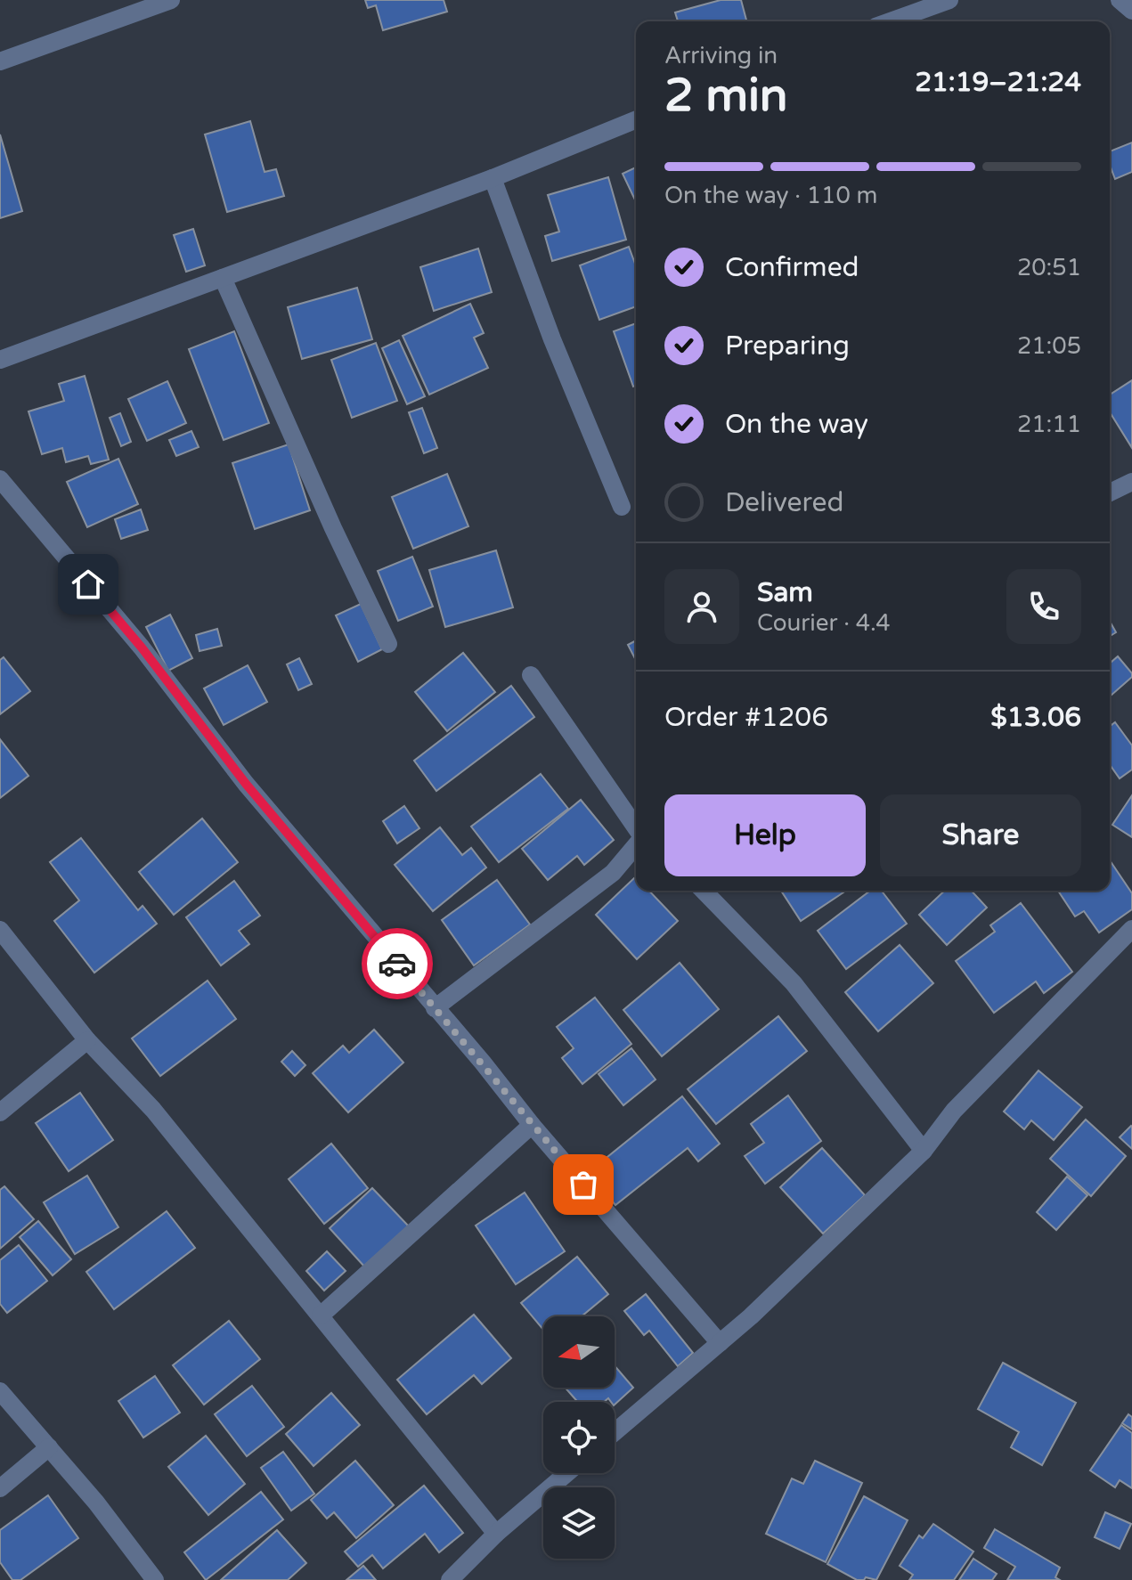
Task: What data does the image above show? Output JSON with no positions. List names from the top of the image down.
{
  "north": "left",
  "page": {
    "heading": ["2 min", "Arriving in", "21:19–21:24"],
    "panel": [
      "Sam",
      "Courier · 4.4",
      "Order #1206",
      "$13.06"
    ],
    "bar": "On the way · 110 m",
    "list": [
      ["Confirmed", "20:51"],
      ["Preparing", "21:05"],
      ["On the way", "21:11"],
      "Delivered"
    ],
    "buttons": ["Help", "Share"]
  }
}
